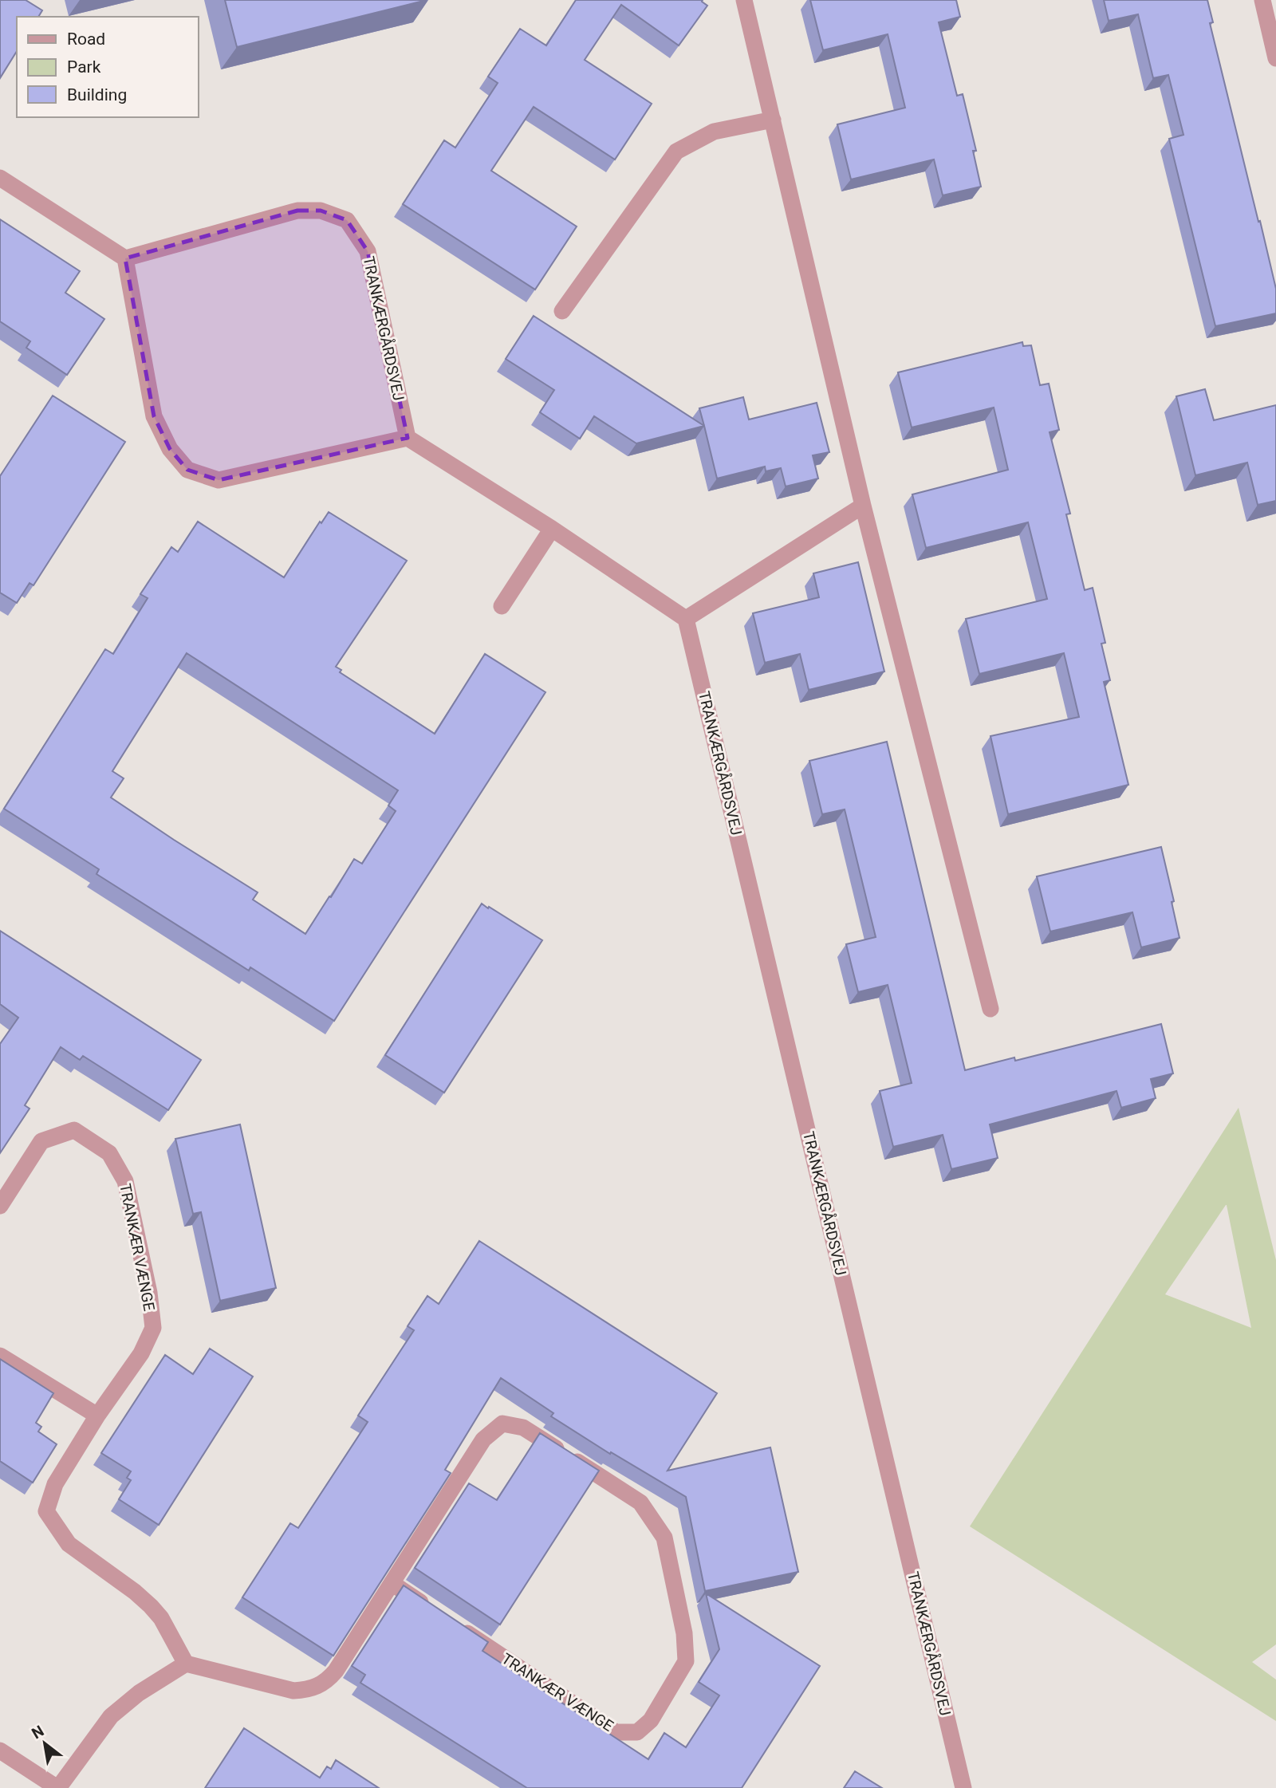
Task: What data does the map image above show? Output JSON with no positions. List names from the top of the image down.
{
  "streets": {
    "street": ["TRANKÆRGÅRDSVEJ", "TRANKÆR VÆNGE"]
  },
  "legend": ["Road", "Park", "Building"],
  "north": "top left"
}
